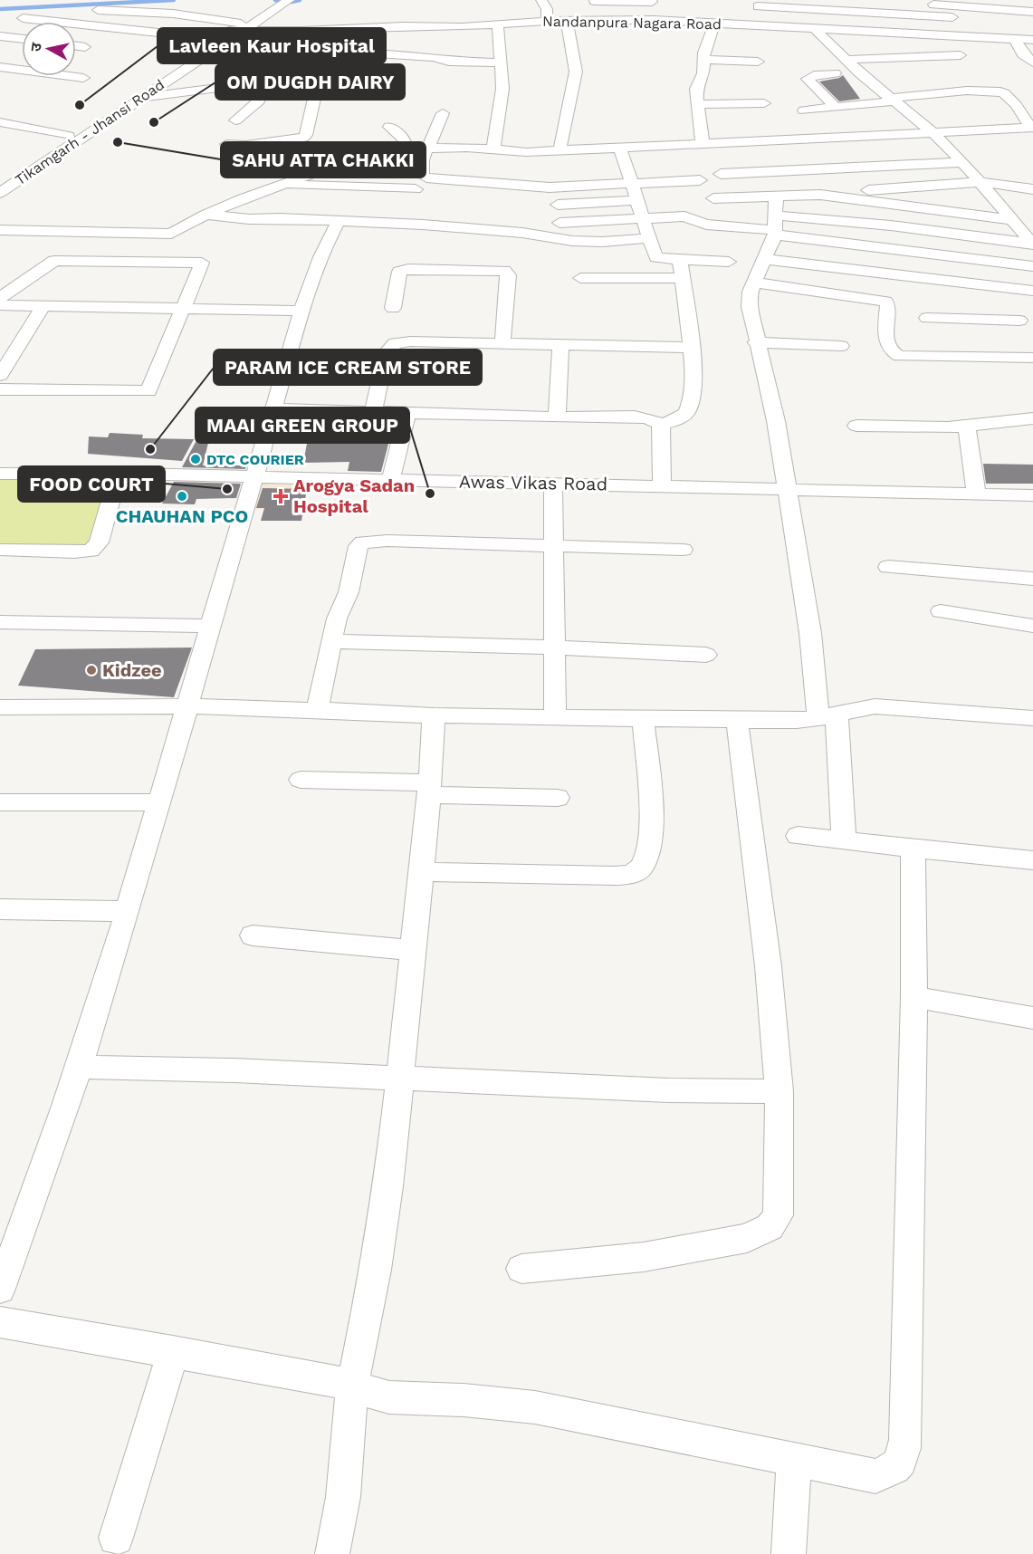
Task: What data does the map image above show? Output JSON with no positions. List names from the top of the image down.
{
  "streets": {
    "street": ["Nandanpura Nagara Road", "Tikamgarh - Jhansi Road", "Awas Vikas Road"]
  },
  "crossings": [
    ["Nandanpura Nagara Road", "Tikamgarh - Jhansi Road"]
  ],
  "places": {
    "other": [
      "Lavleen Kaur Hospital",
      "OM DUGDH DAIRY",
      "SAHU ATTA CHAKKI",
      "PARAM ICE CREAM STORE",
      "DTC COURIER",
      "FOOD COURT",
      "MAAI GREEN GROUP",
      "CHAUHAN PCO",
      "Kidzee"
    ],
    "health": ["Arogya Sadan Hospital"]
  },
  "north": "left"
}
